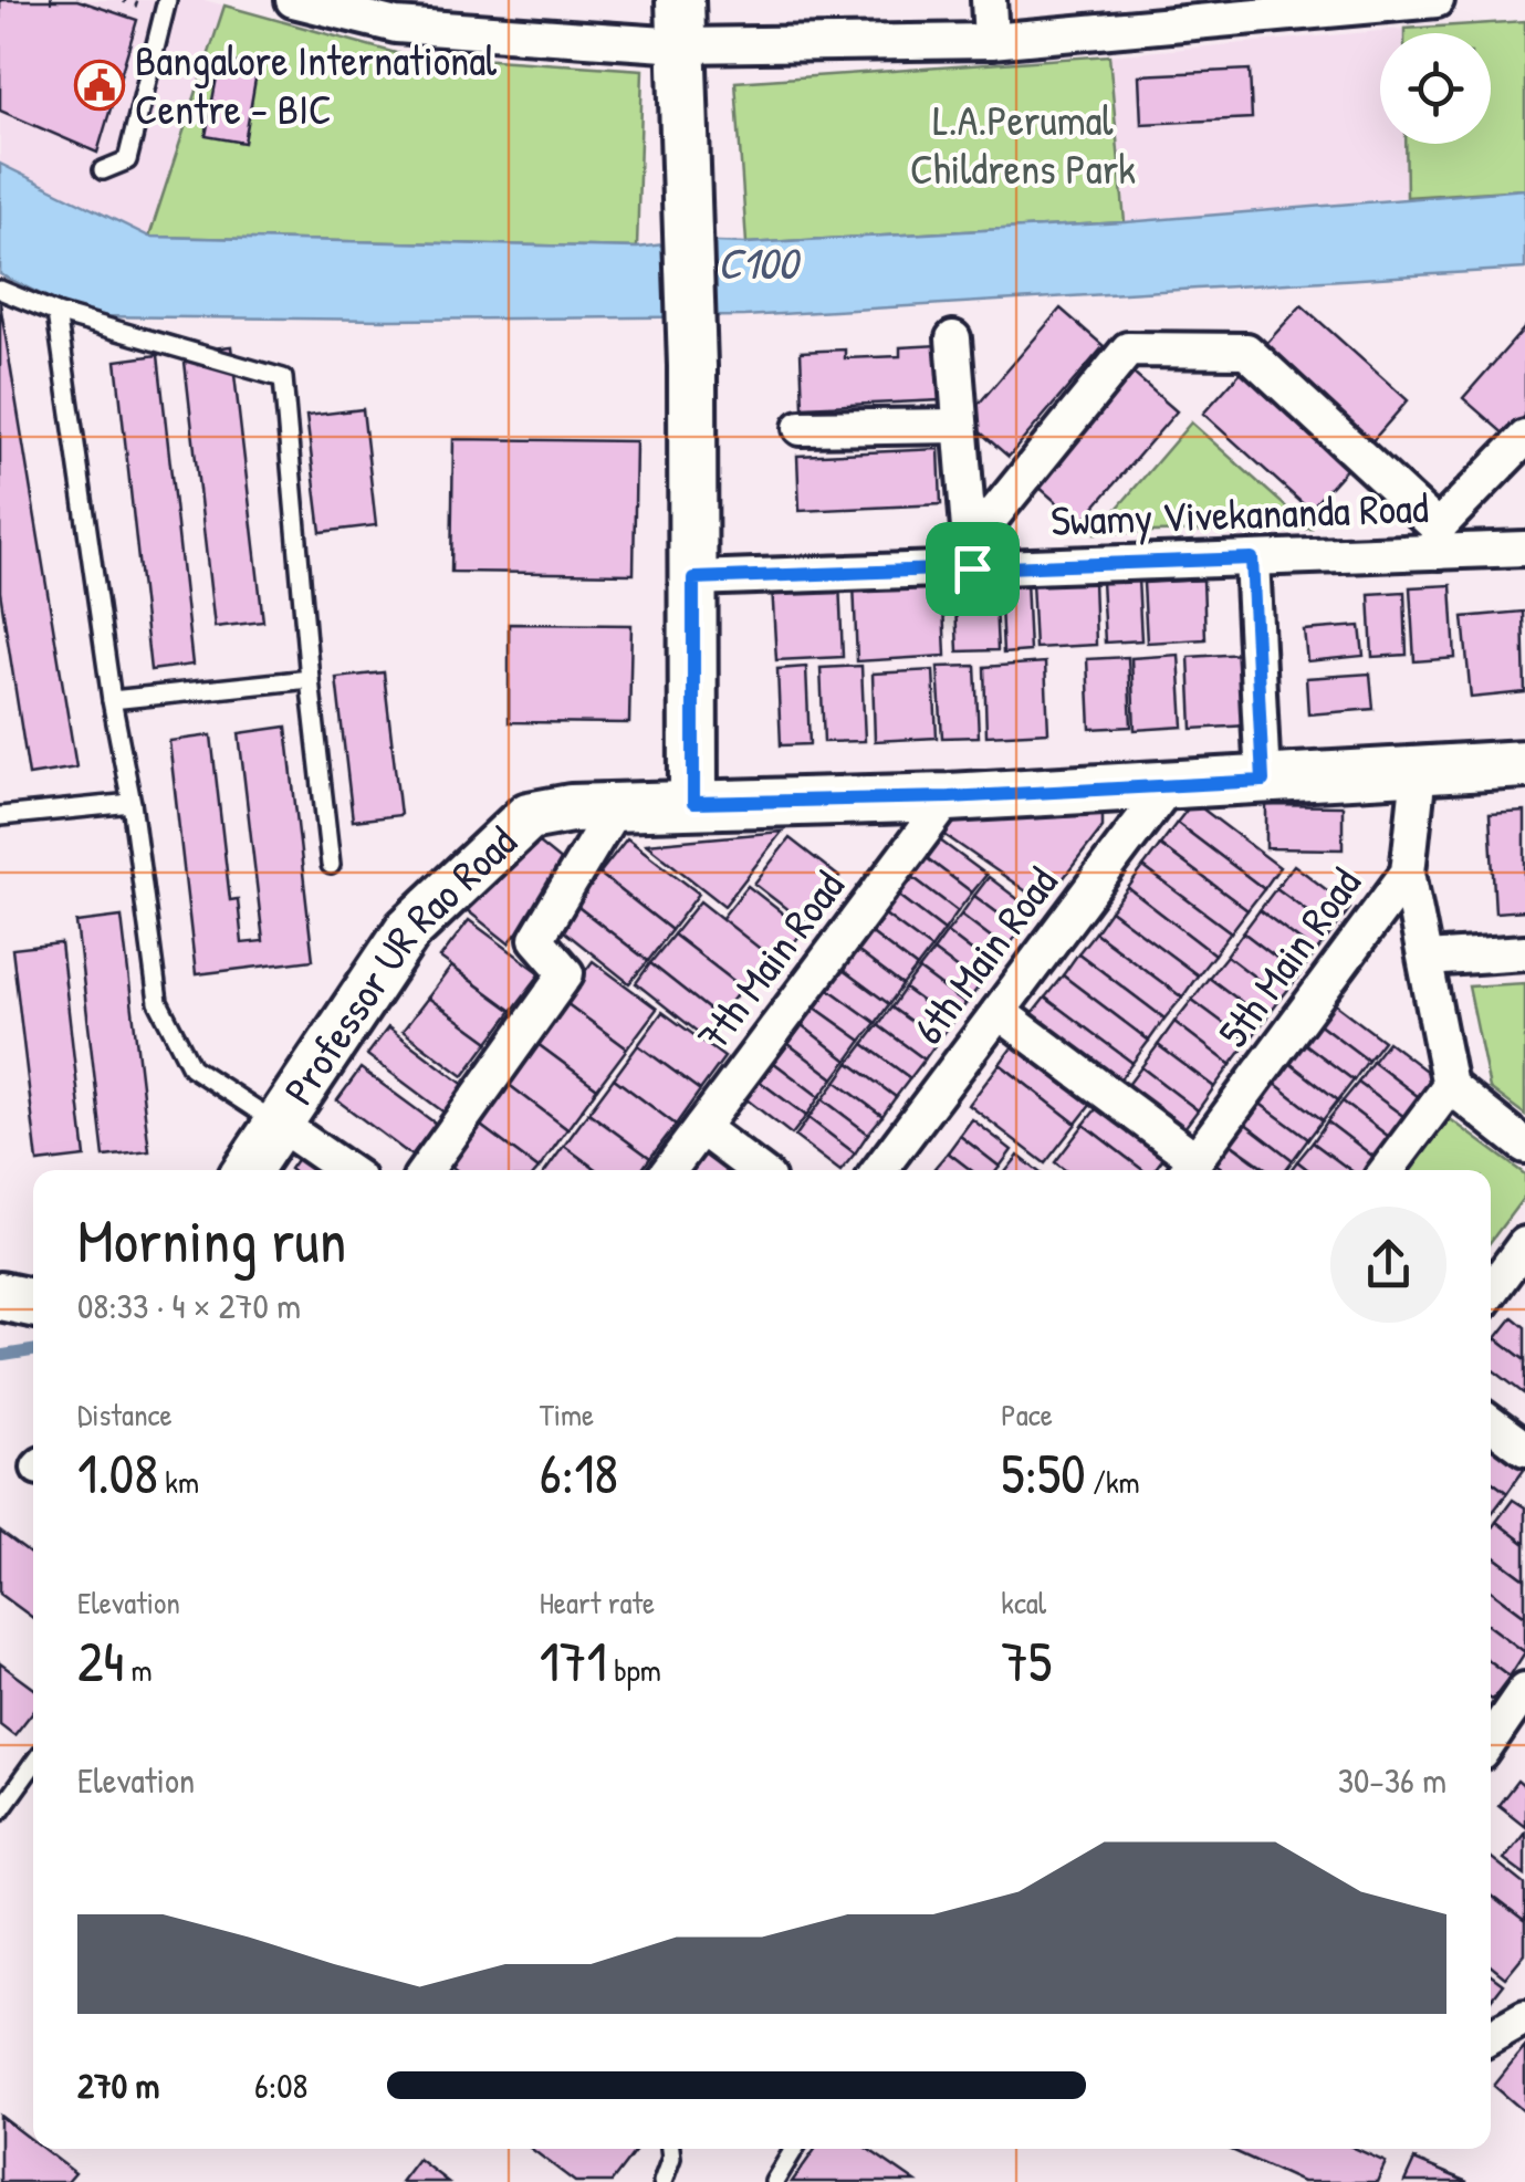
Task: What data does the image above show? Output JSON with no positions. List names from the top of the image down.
{
  "streets": {
    "street": [
      "Swamy Vivekananda Road",
      "6th Main Road",
      "5th Main Road",
      "7th Main Road",
      "Professor UR Rao Road"
    ]
  },
  "crossings": [
    ["6th Main Road", "Professor UR Rao Road"],
    ["5th Main Road", "Professor UR Rao Road"],
    ["7th Main Road", "Professor UR Rao Road"]
  ],
  "water": ["C100"],
  "parks": ["L.A.Perumal Childrens Park"],
  "places": {
    "public building": ["Bangalore International Centre - BIC"]
  },
  "page": {
    "heading": ["Morning run", "08:33 · 4 × 270 m"],
    "stats": [
      ["Distance", "1.08 km"],
      ["Time", "6:18"],
      ["Pace", "5:50 /km"],
      ["Elevation", "24 m"],
      ["Heart rate", "171 bpm"],
      ["kcal", "75"]
    ],
    "chart": ["Elevation", "30–36 m"],
    "list": [
      {
        "name": "270 m",
        "note": "6:08"
      }
    ]
  }
}
